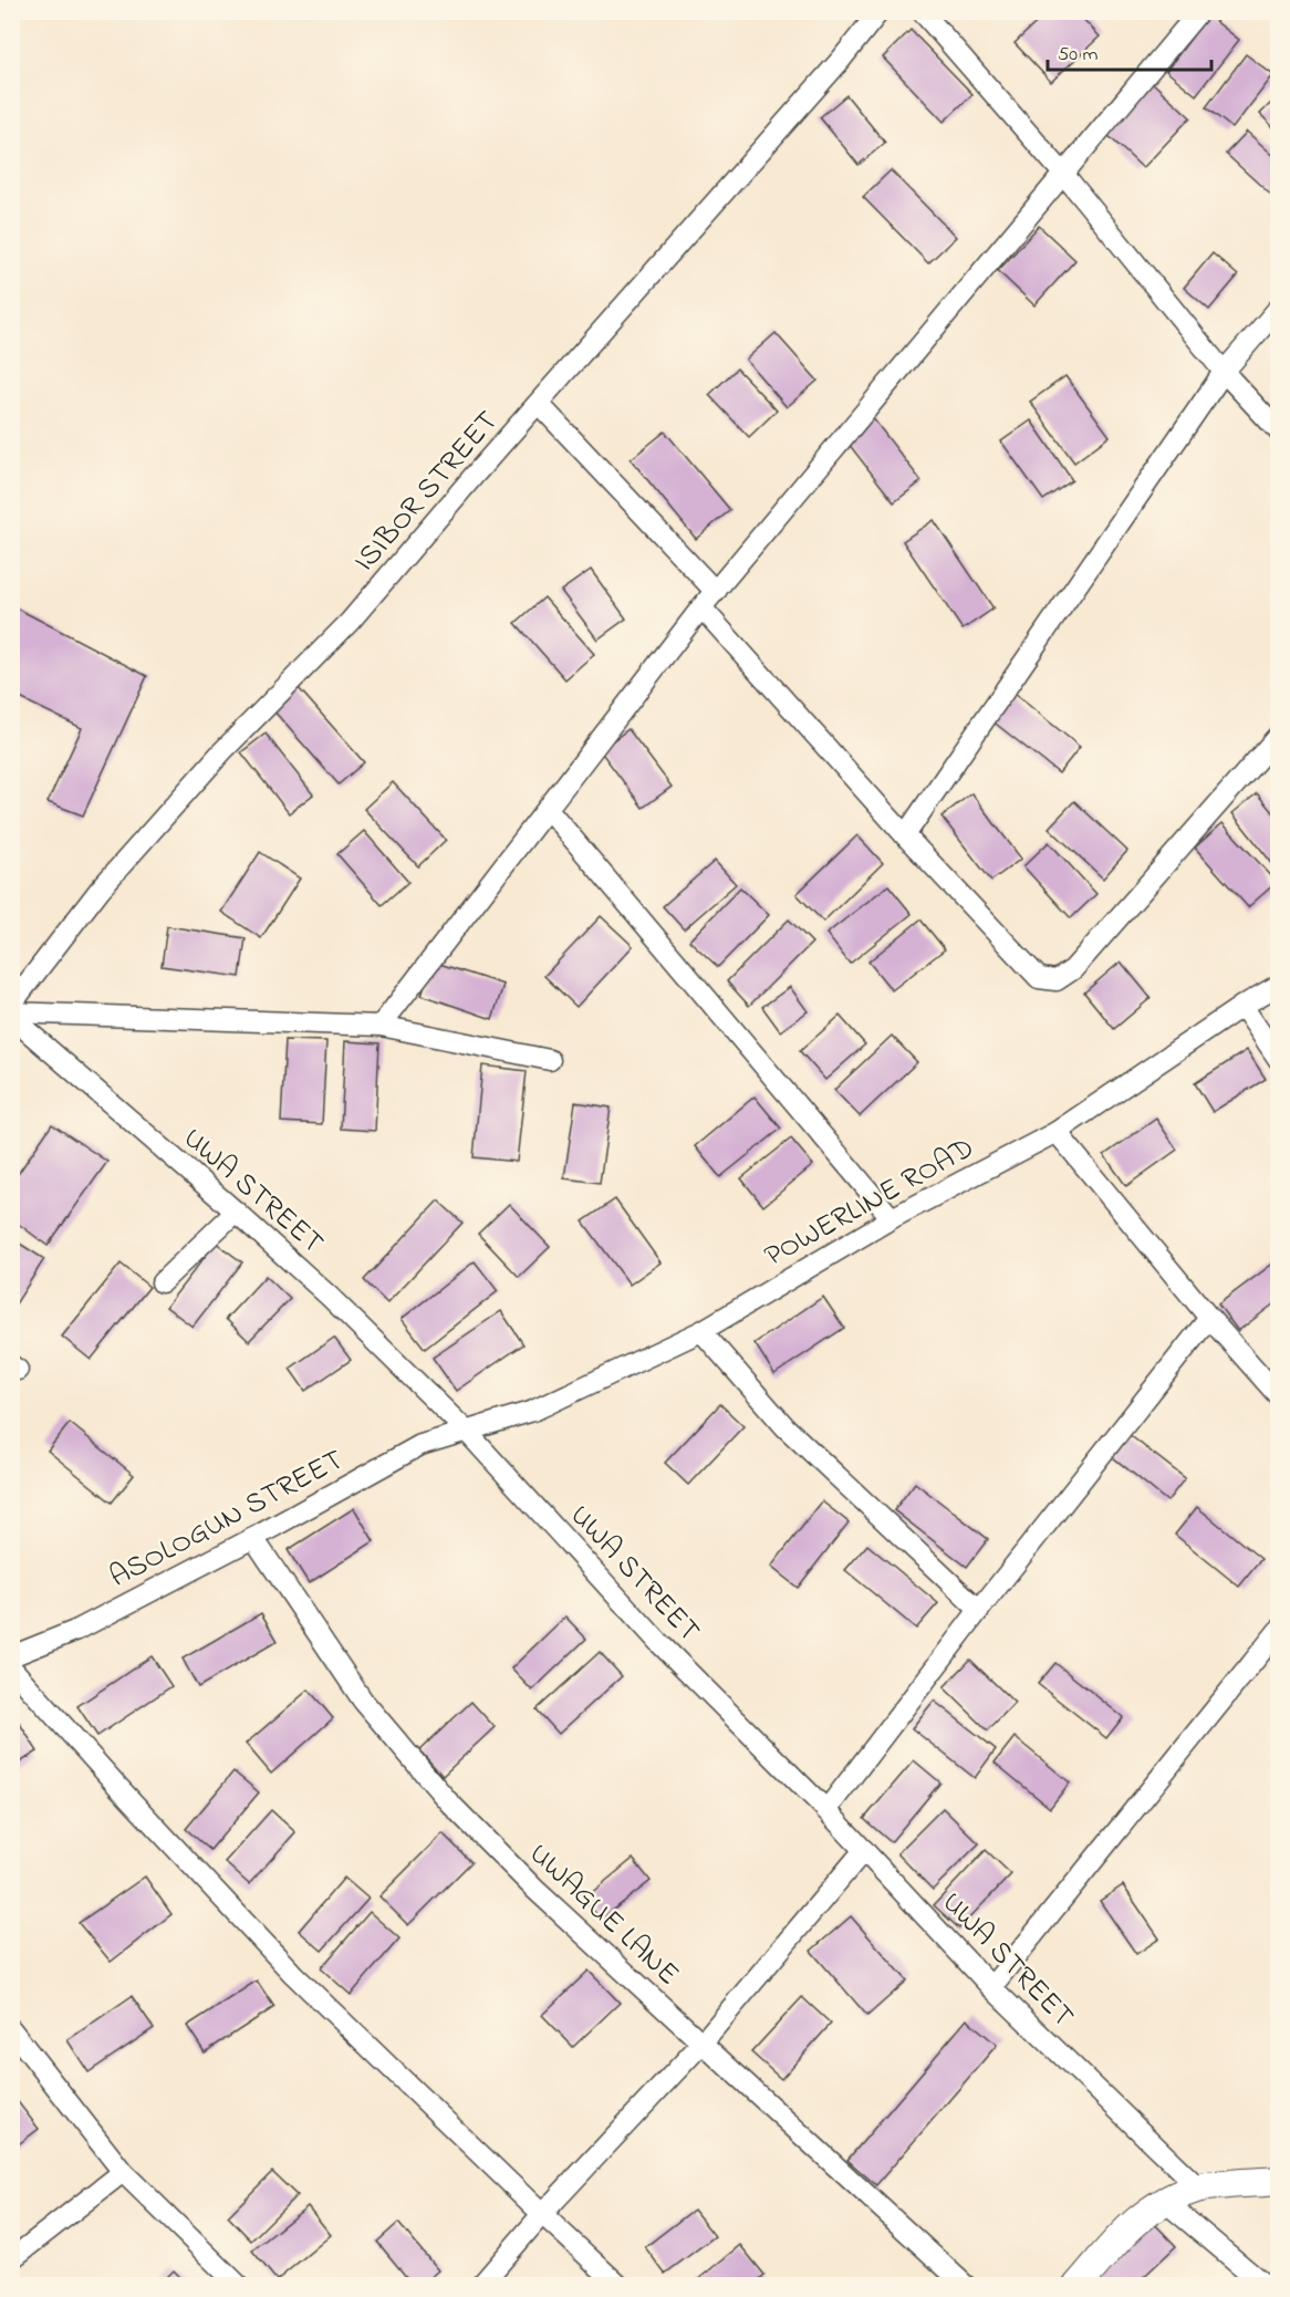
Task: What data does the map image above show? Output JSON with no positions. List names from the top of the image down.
{
  "streets": {
    "street": [
      "ISIBOR STREET",
      "UWA STREET",
      "POWERLINE ROAD",
      "ASOLOGUN STREET",
      "UWAGUE LANE"
    ]
  },
  "crossings": [
    ["UWA STREET", "POWERLINE ROAD"],
    ["UWA STREET", "ASOLOGUN STREET"],
    ["POWERLINE ROAD", "ASOLOGUN STREET"],
    ["ASOLOGUN STREET", "UWAGUE LANE"]
  ],
  "scale_bar": "50 m"
}
